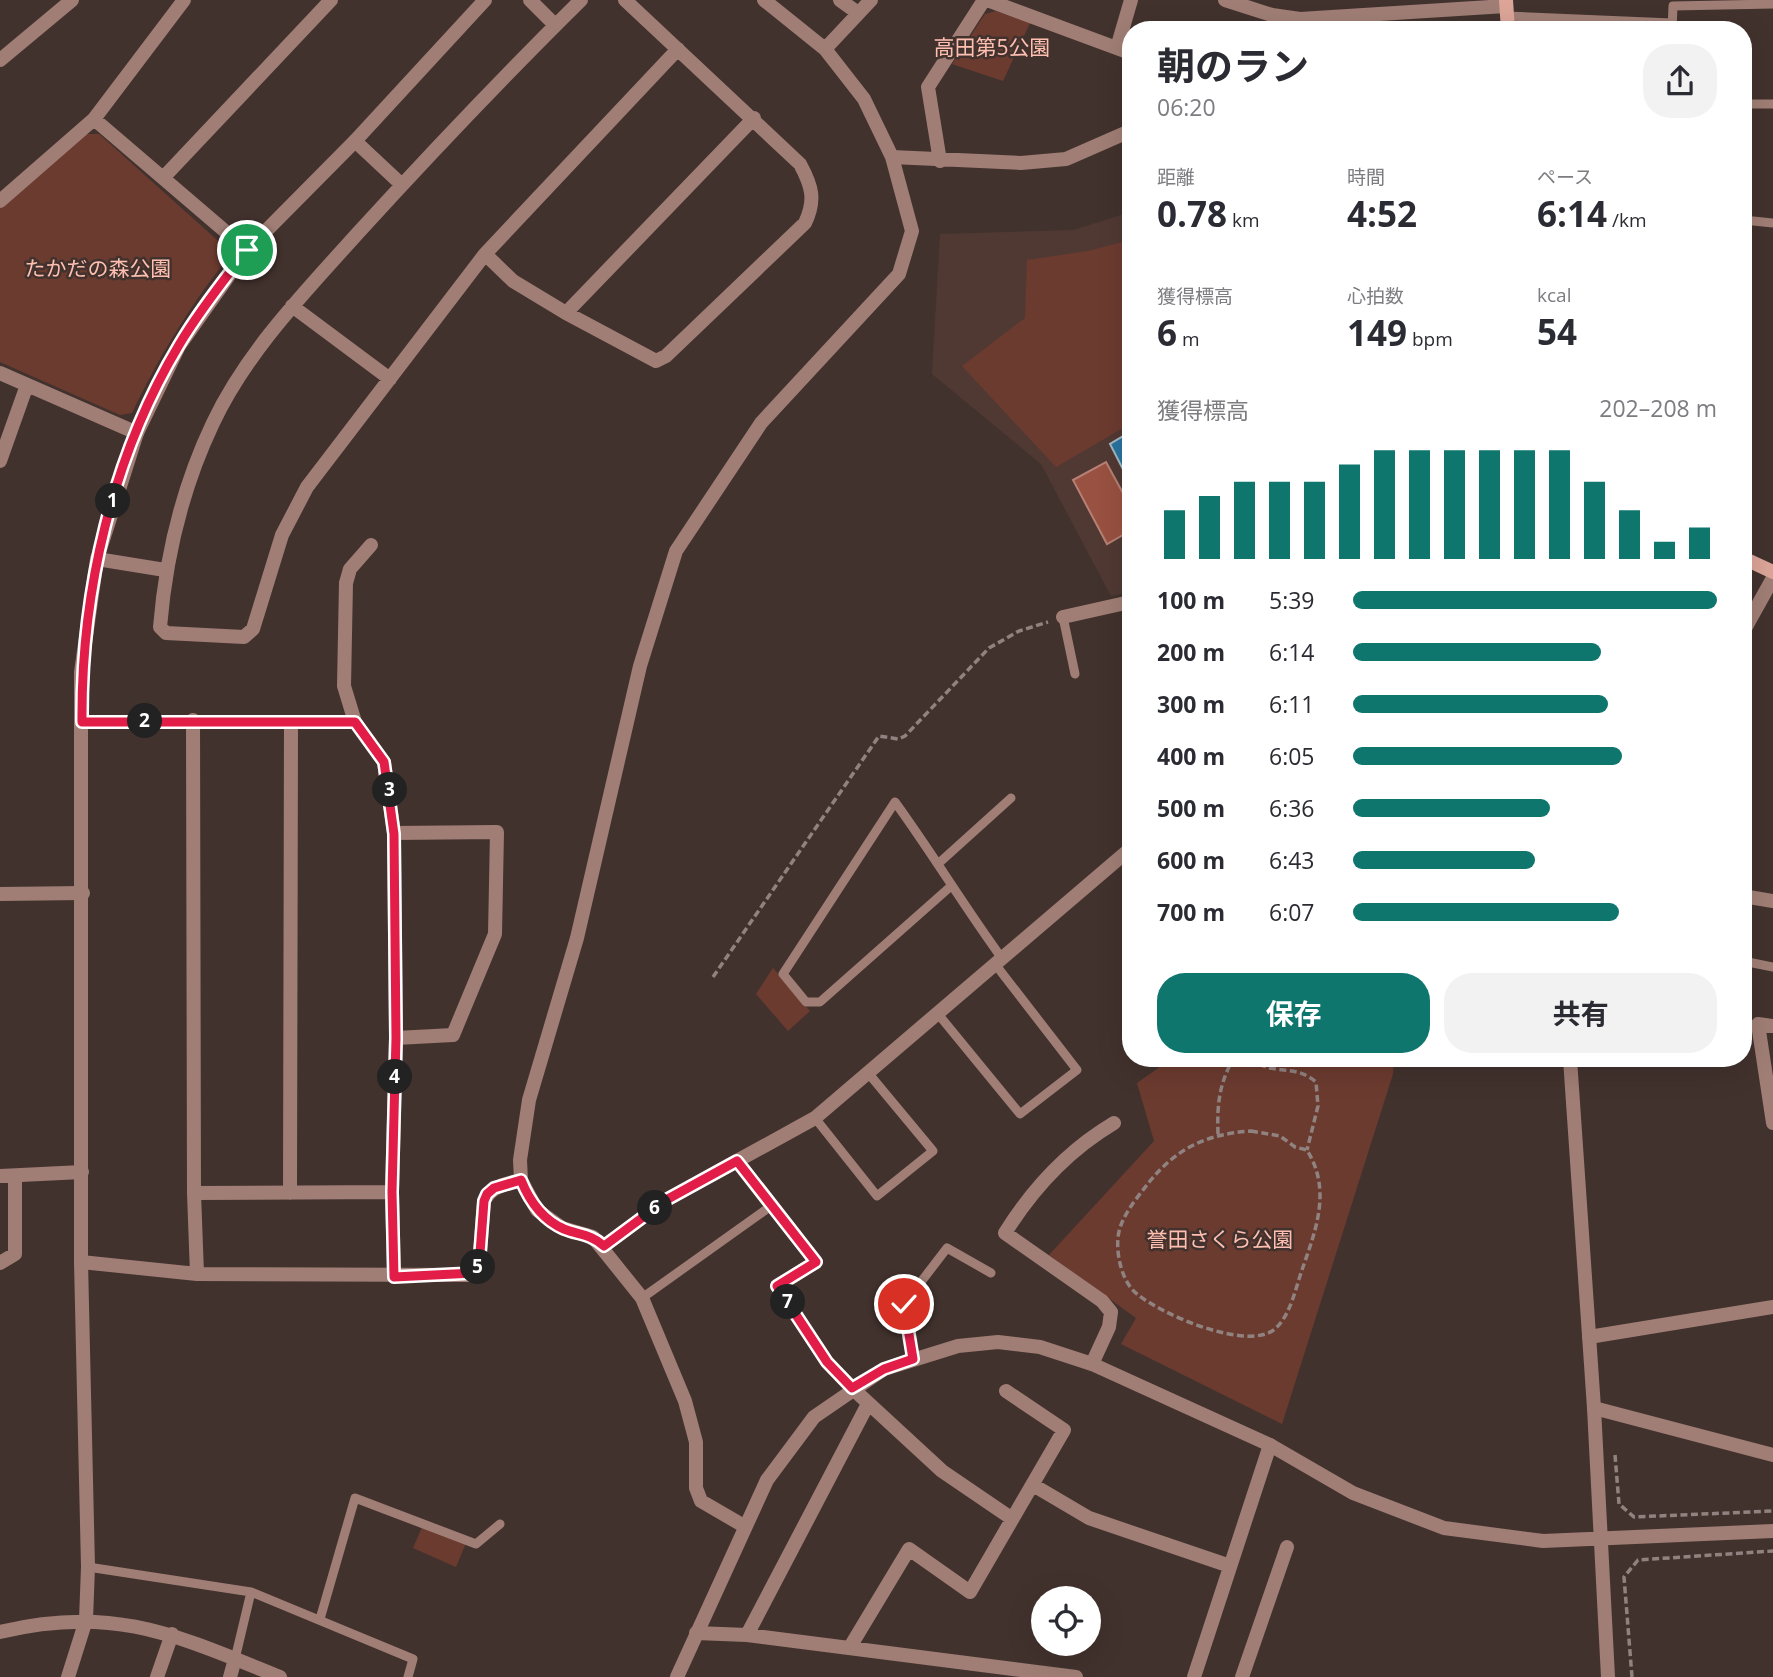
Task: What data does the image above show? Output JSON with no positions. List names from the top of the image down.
{
  "parks": ["高田第5公園", "たかだの森公園", "誉田さくら公園"],
  "page": {
    "heading": ["朝のラン", "06:20"],
    "stats": [
      ["距離", "0.78 km"],
      ["時間", "4:52"],
      ["ペース", "6:14 /km"],
      ["獲得標高", "6 m"],
      ["心拍数", "149 bpm"],
      ["kcal", "54"]
    ],
    "chart": ["獲得標高", "202–208 m"],
    "pins": [
      "1",
      "2",
      "3",
      "4",
      "6",
      "5",
      "7"
    ],
    "list": [
      {
        "name": "100 m",
        "note": "5:39"
      },
      {
        "name": "200 m",
        "note": "6:14"
      },
      {
        "name": "300 m",
        "note": "6:11"
      },
      {
        "name": "400 m",
        "note": "6:05"
      },
      {
        "name": "500 m",
        "note": "6:36"
      },
      {
        "name": "600 m",
        "note": "6:43"
      },
      {
        "name": "700 m",
        "note": "6:07"
      }
    ],
    "buttons": ["保存", "共有"]
  }
}
